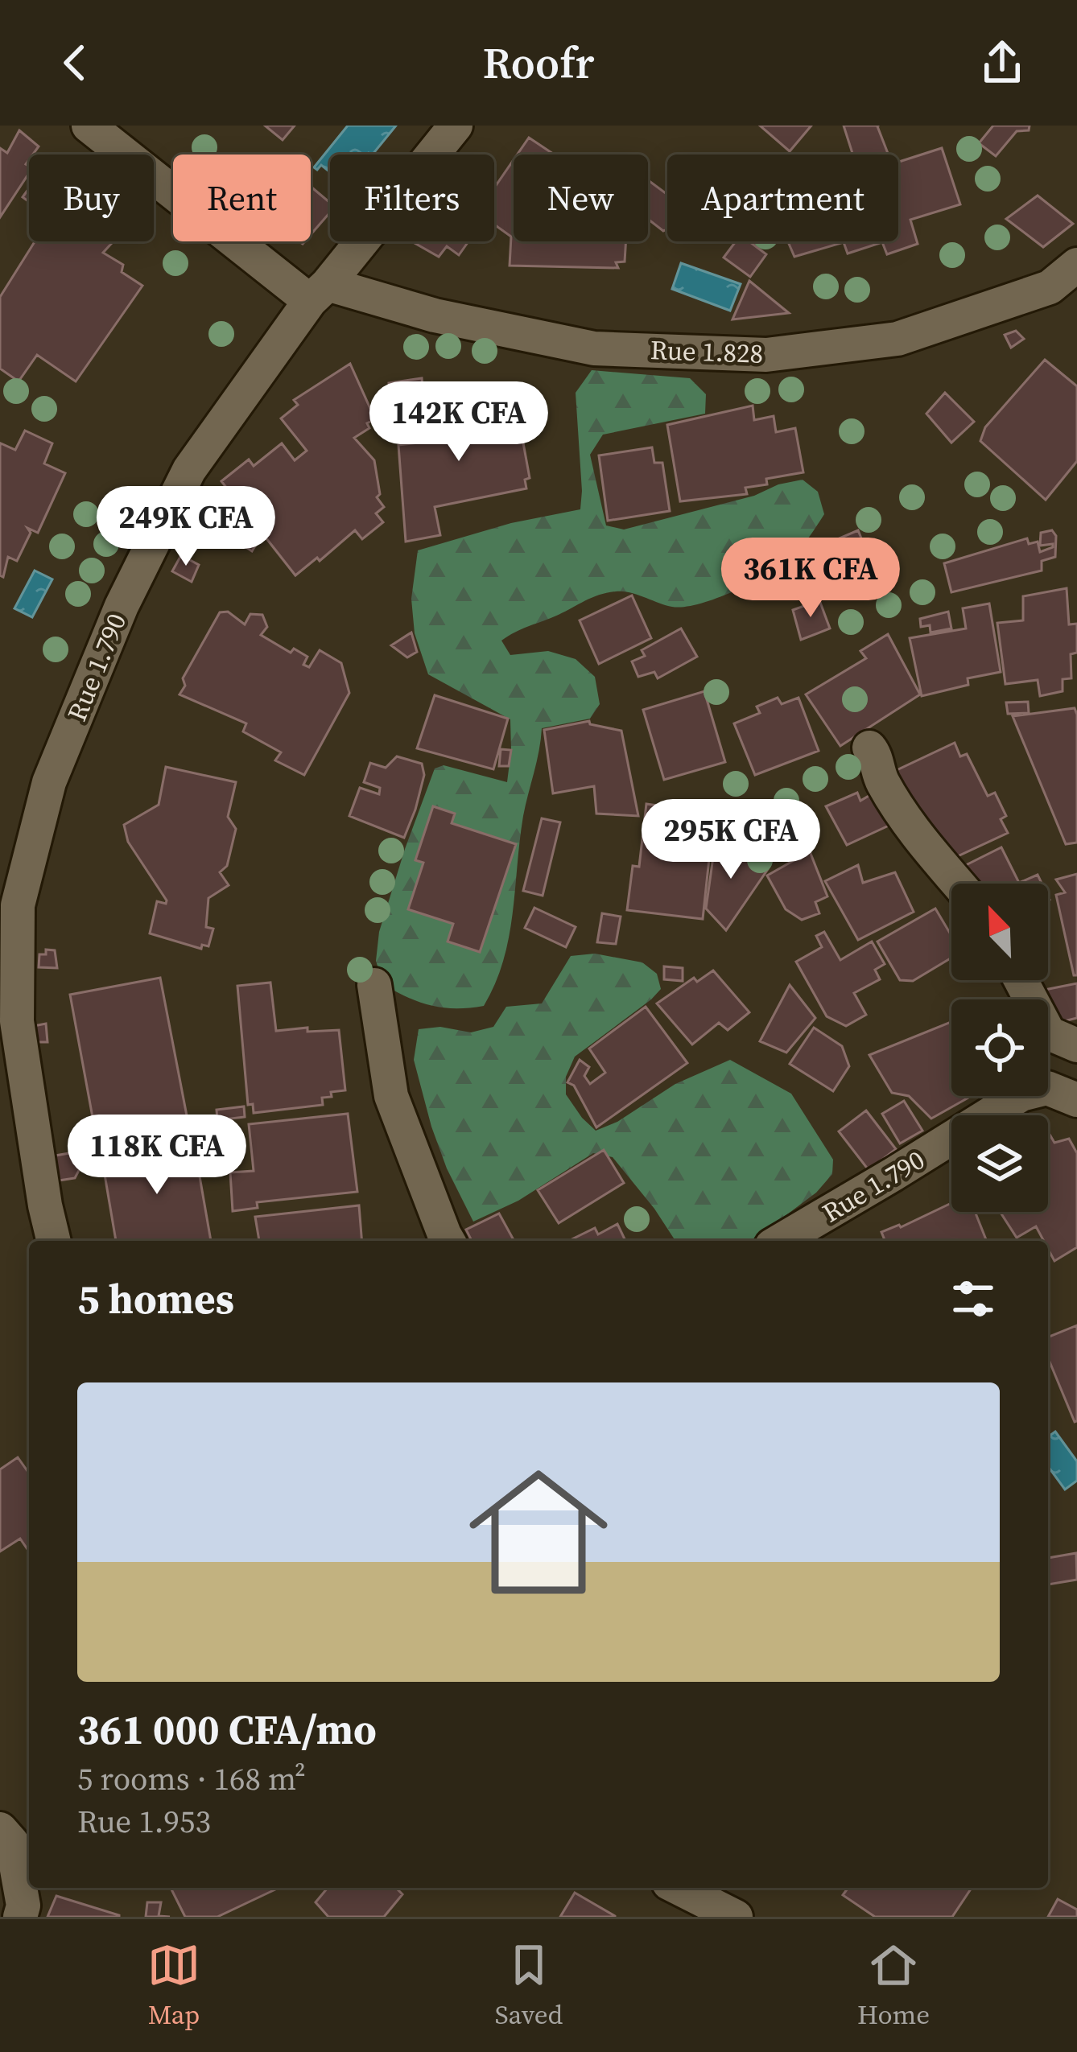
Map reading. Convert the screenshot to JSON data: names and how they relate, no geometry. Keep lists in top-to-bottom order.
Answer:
{
  "streets": {
    "street": ["Rue 1.828", "Rue 1.790"]
  },
  "crossings": [
    ["Rue 1.828", "Rue 1.790"]
  ],
  "north": "top left",
  "page": {
    "header": "Roofr",
    "chip": [
      "Buy",
      "Rent",
      "Filters",
      "New",
      "Apartment"
    ],
    "price": [
      "142K CFA",
      "249K CFA",
      "361K CFA",
      "295K CFA",
      "118K CFA"
    ],
    "heading": "5 homes",
    "list": [
      {
        "name": "361 000 CFA/mo",
        "note": "5 rooms · 168 m² · Rue 1.953"
      }
    ],
    "tabs": ["Map", "Saved", "Home"]
  }
}
